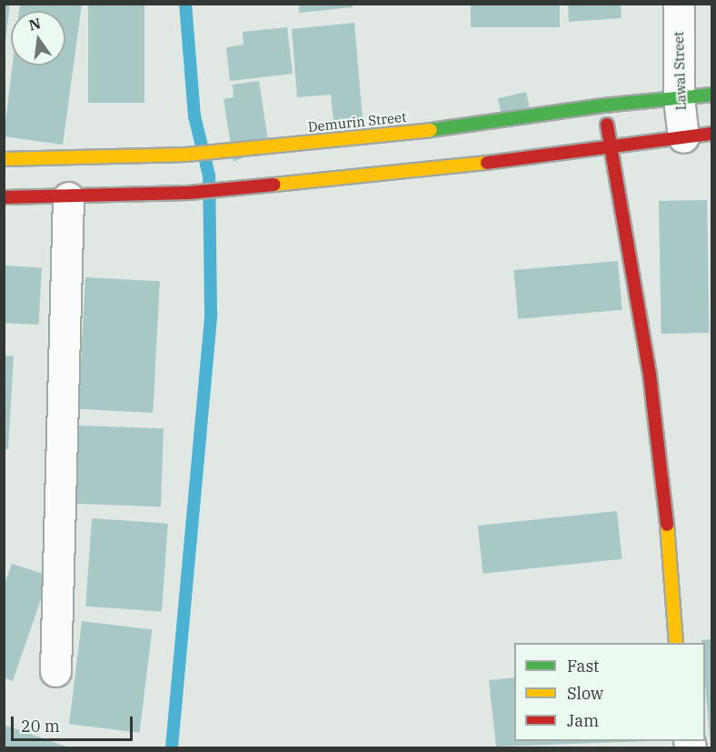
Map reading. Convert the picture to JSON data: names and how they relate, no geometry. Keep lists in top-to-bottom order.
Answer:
{
  "streets": {
    "street": ["Lawal Street", "Demurin Street"]
  },
  "crossings": [
    ["Lawal Street", "Demurin Street"]
  ],
  "legend": ["Fast", "Slow", "Jam"],
  "scale_bar": "20 m",
  "north": "top"
}
